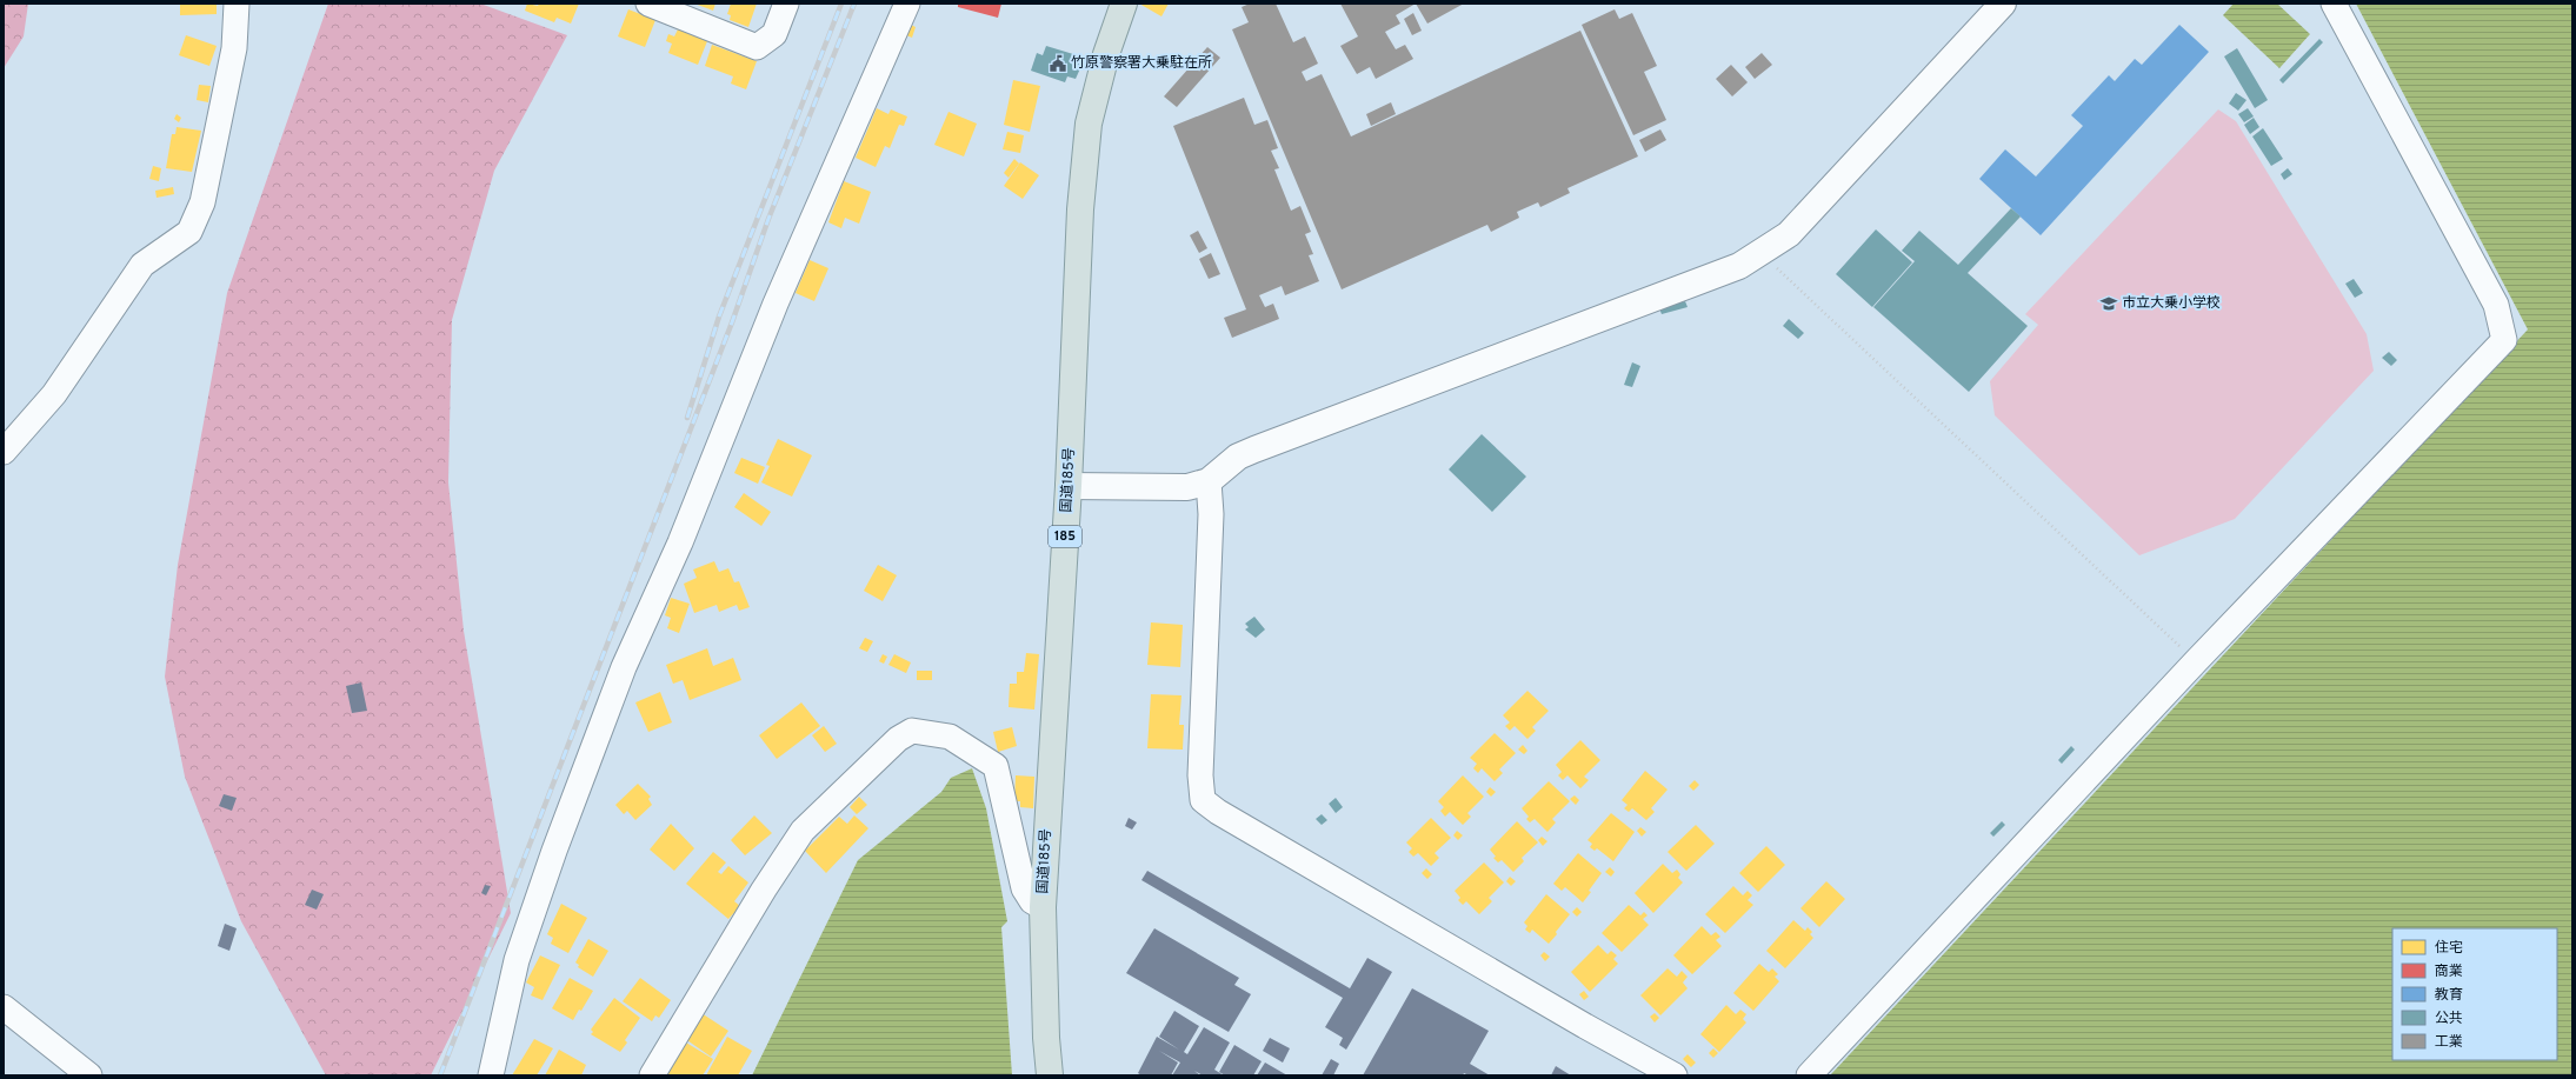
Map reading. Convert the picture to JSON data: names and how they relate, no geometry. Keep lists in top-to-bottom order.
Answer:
{
  "streets": {
    "highway": ["国道185号", "185"]
  },
  "places": {
    "public building": ["竹原警察署大乗駐在所"],
    "school or university": ["市立大乗小学校"]
  },
  "legend": [
    "住宅",
    "商業",
    "教育",
    "公共",
    "工業"
  ]
}
